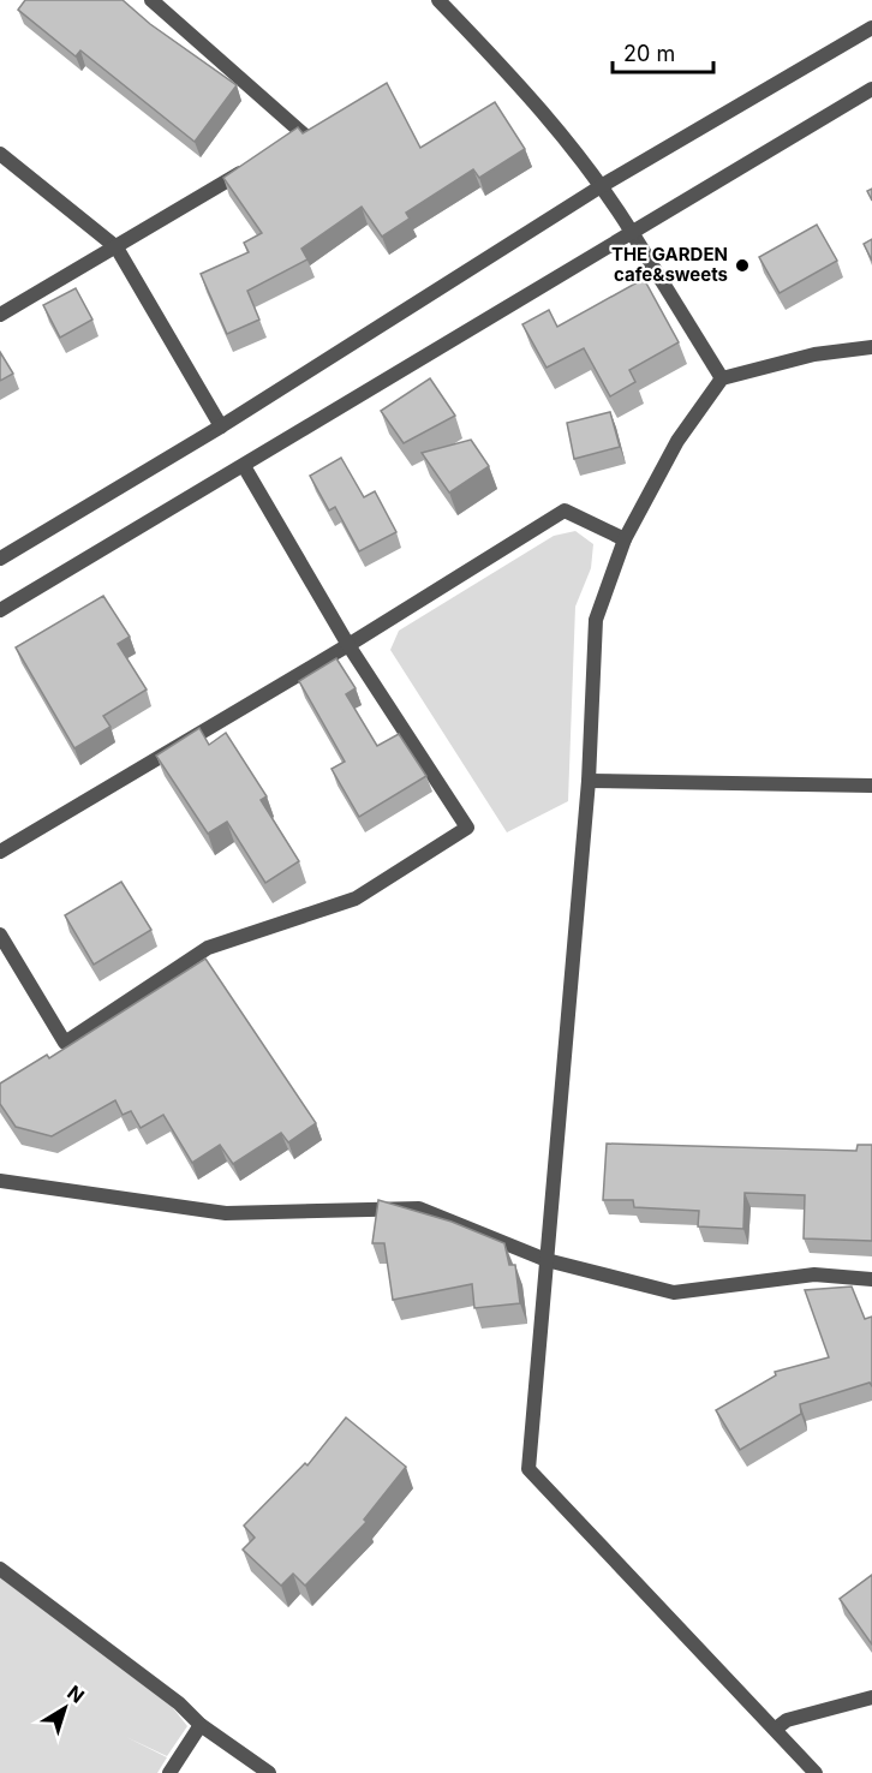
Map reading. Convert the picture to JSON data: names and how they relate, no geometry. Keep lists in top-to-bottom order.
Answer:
{
  "places": ["THE GARDEN cafe&sweets"],
  "scale_bar": "20 m",
  "north": "top right"
}
